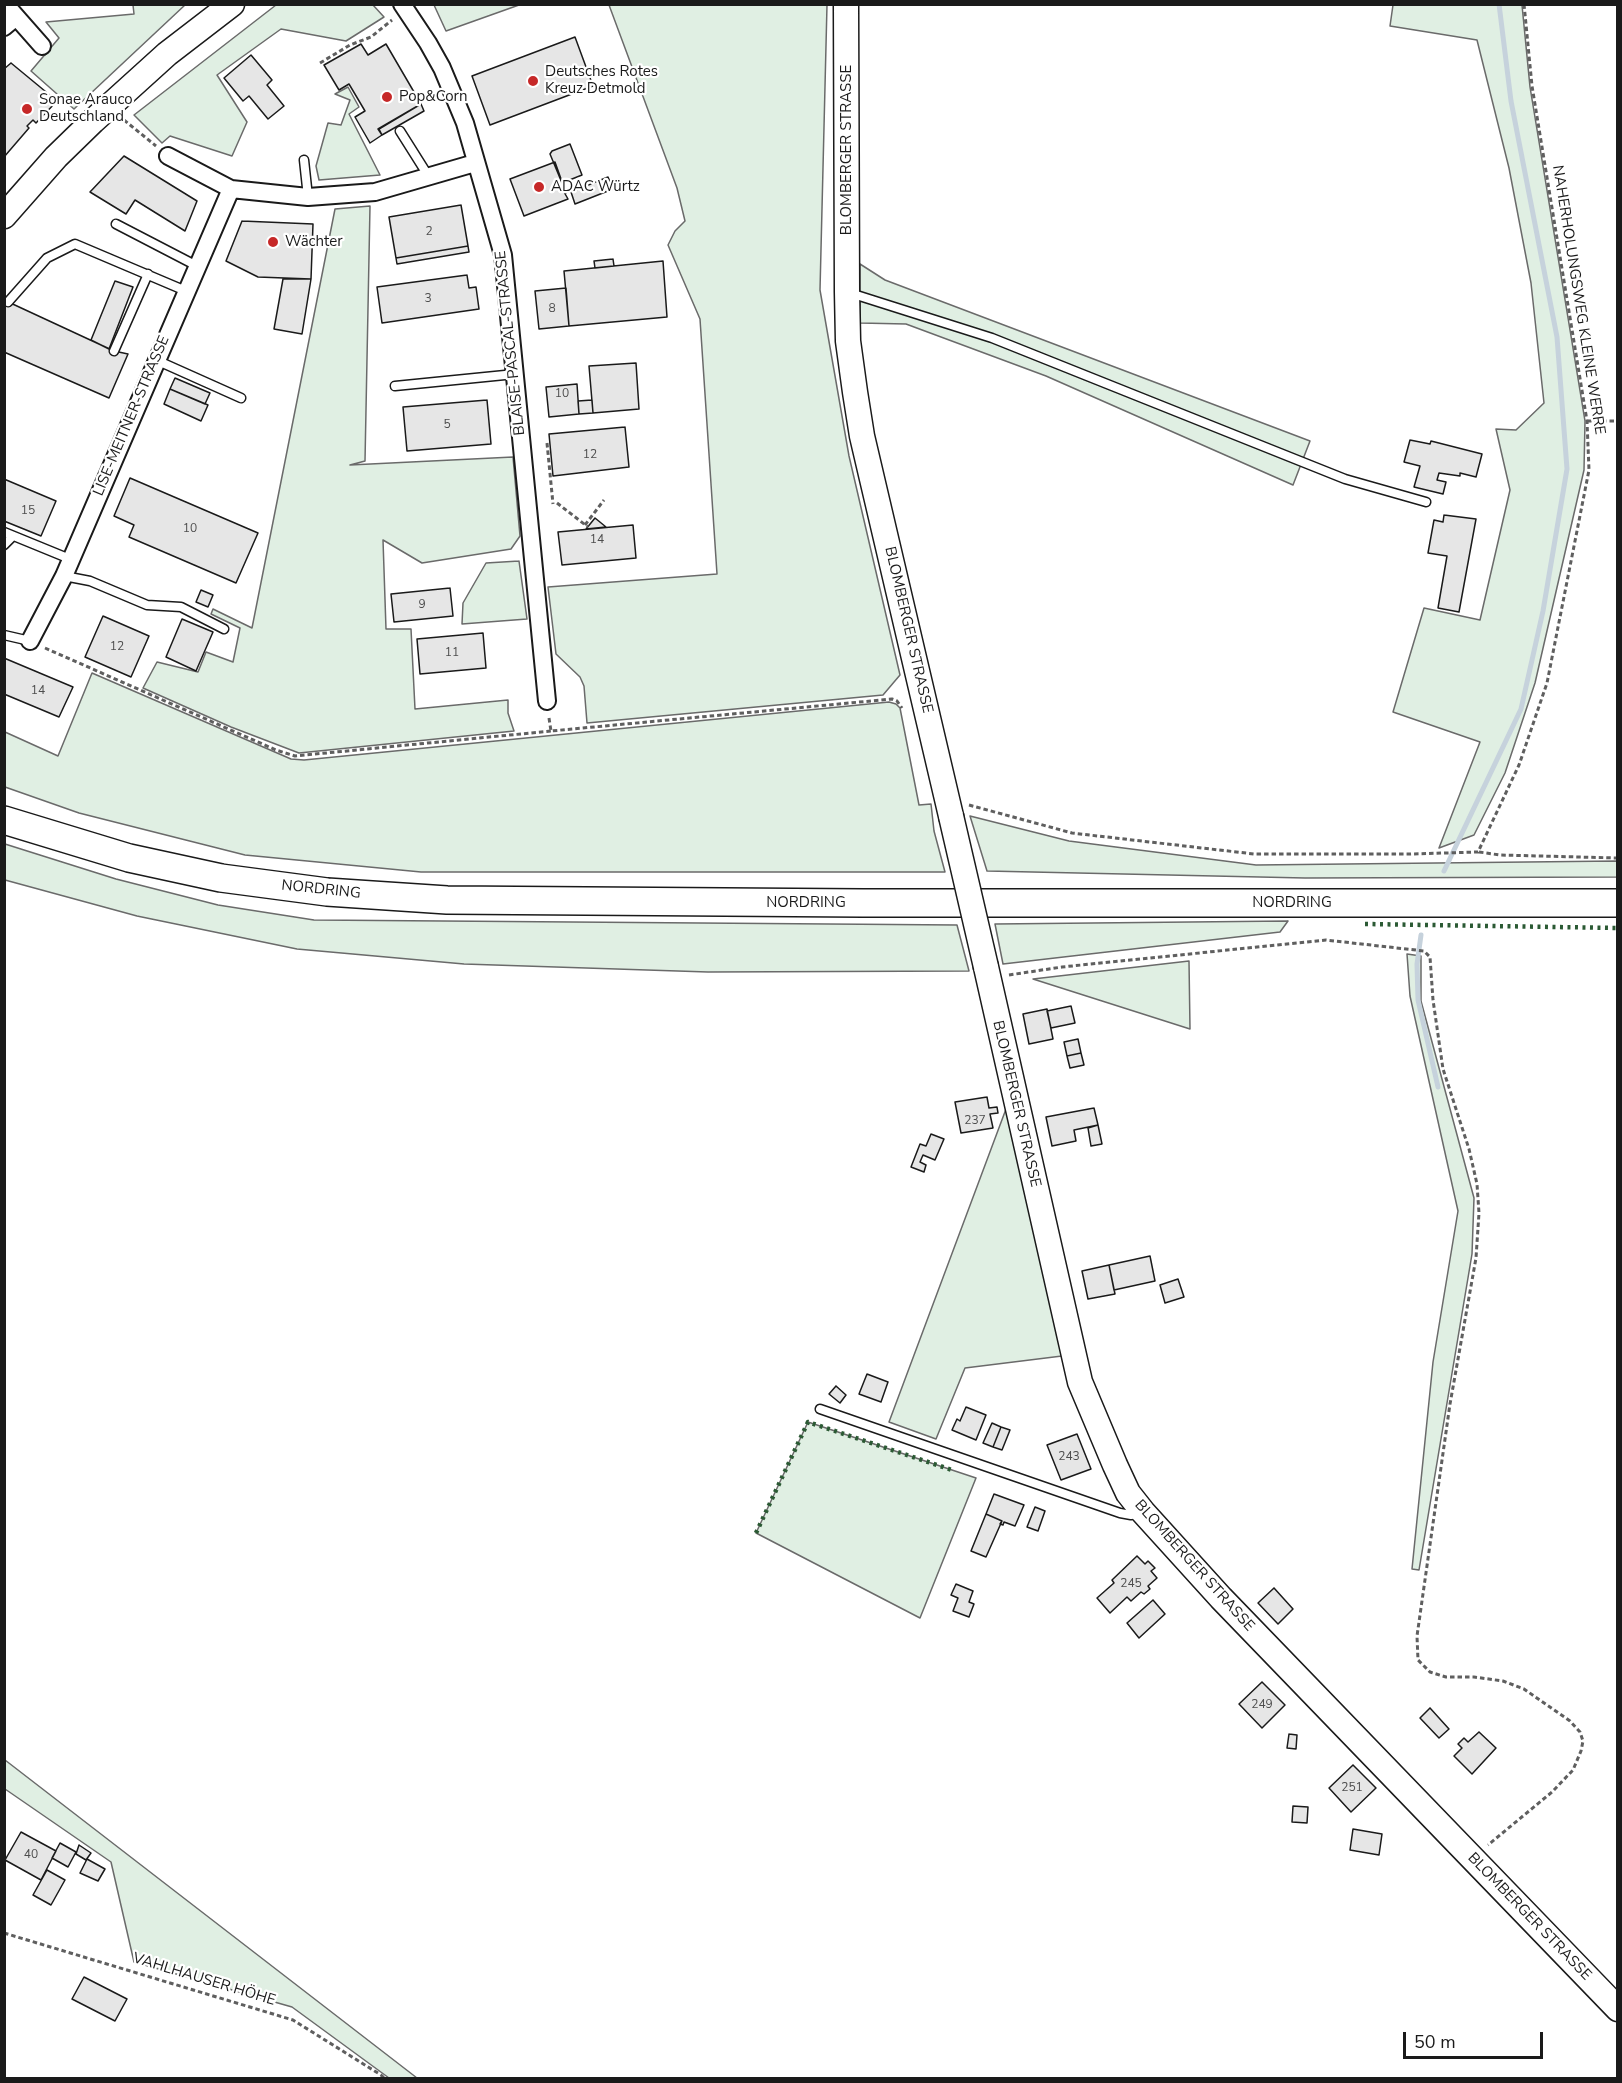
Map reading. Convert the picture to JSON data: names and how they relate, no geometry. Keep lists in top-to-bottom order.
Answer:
{
  "streets": {
    "main road": ["BLOMBERGER STRASSE", "NORDRING"],
    "street": ["BLAISE-PASCAL-STRASSE", "LISE-MEITNER-STRASSE"],
    "path": ["NAHERHOLUNGSWEG KLEINE WERRE", "VAHLHAUSER HÖHE"]
  },
  "places": [
    "Deutsches Rotes Kreuz Detmold",
    "Pop&Corn",
    "Sonae Arauco Deutschland",
    "ADAC Würtz",
    "Wächter"
  ],
  "house_numbers": [
    "2",
    "3",
    "8",
    "10",
    "5",
    "12",
    "15",
    "10",
    "14",
    "9",
    "12",
    "11",
    "14",
    "237",
    "243",
    "245",
    "249",
    "251",
    "40"
  ],
  "scale_bar": "50 m"
}
